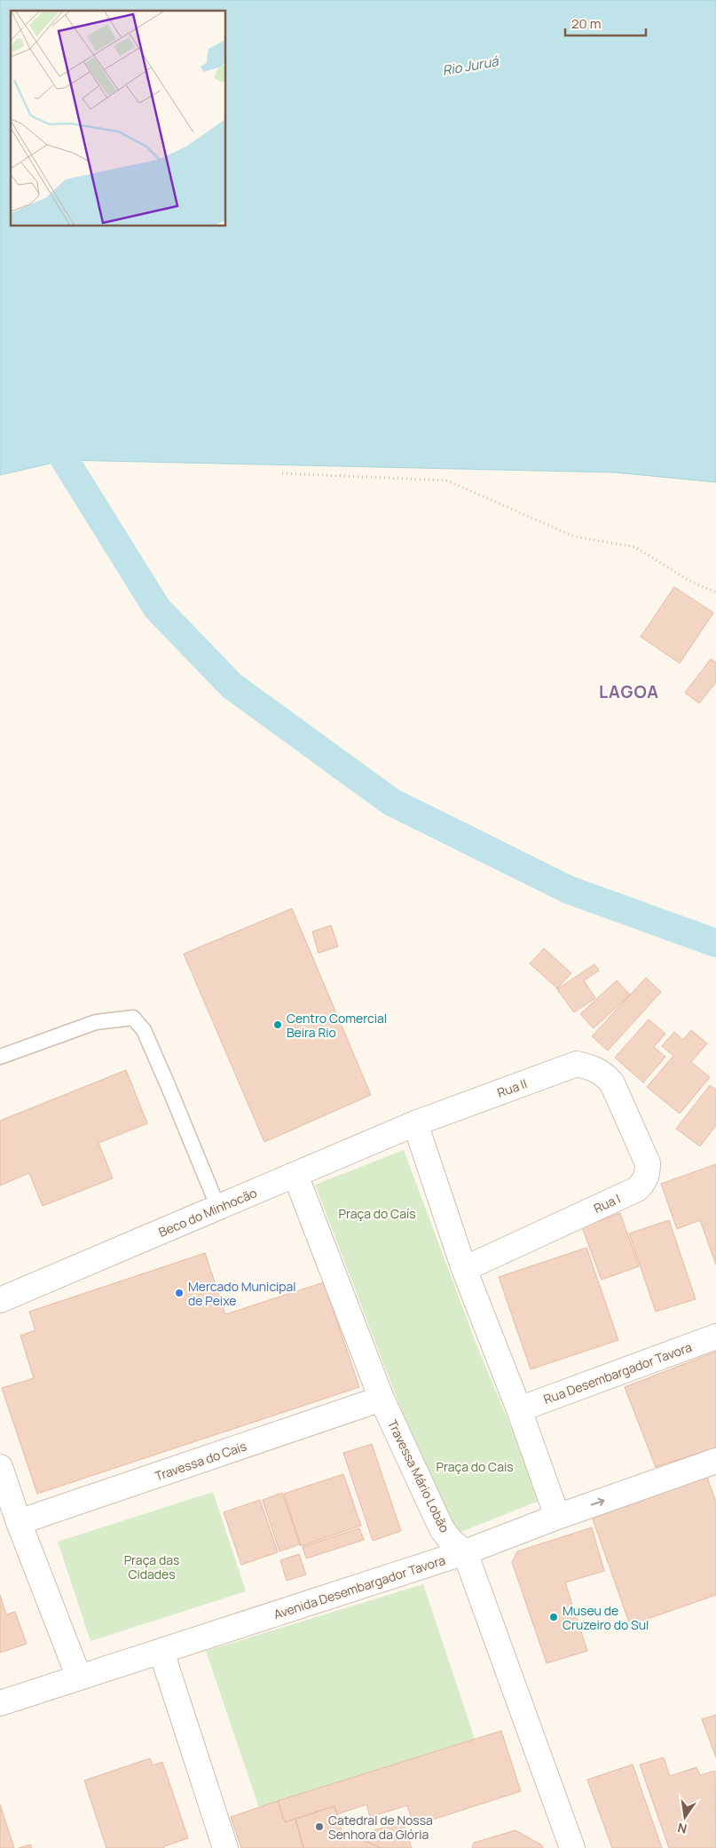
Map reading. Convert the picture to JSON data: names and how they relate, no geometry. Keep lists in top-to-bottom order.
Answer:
{
  "streets": {
    "street": [
      "Rua II",
      "Rua I",
      "Beco do Minhocão",
      "Rua Desembargador Tavora",
      "Travessa do Cais",
      "Travessa Mário Lobão",
      "Avenida Desembargador Tavora"
    ]
  },
  "crossings": [
    ["Rua II", "Rua I"],
    ["Rua II", "Beco do Minhocão"],
    ["Beco do Minhocão", "Travessa Mário Lobão"],
    ["Travessa do Cais", "Travessa Mário Lobão"],
    ["Travessa Mário Lobão", "Avenida Desembargador Tavora"]
  ],
  "districts": ["LAGOA"],
  "water": ["Rio Juruá"],
  "parks": ["Praça do Caís", "Praça do Cais", "Praça das Cidades"],
  "places": [
    "Centro Comercial Beira Rio",
    "Mercado Municipal de Peixe",
    "Museu de Cruzeiro do Sul",
    "Catedral de Nossa Senhora da Glória"
  ],
  "scale_bar": "20 m",
  "north": "bottom"
}
